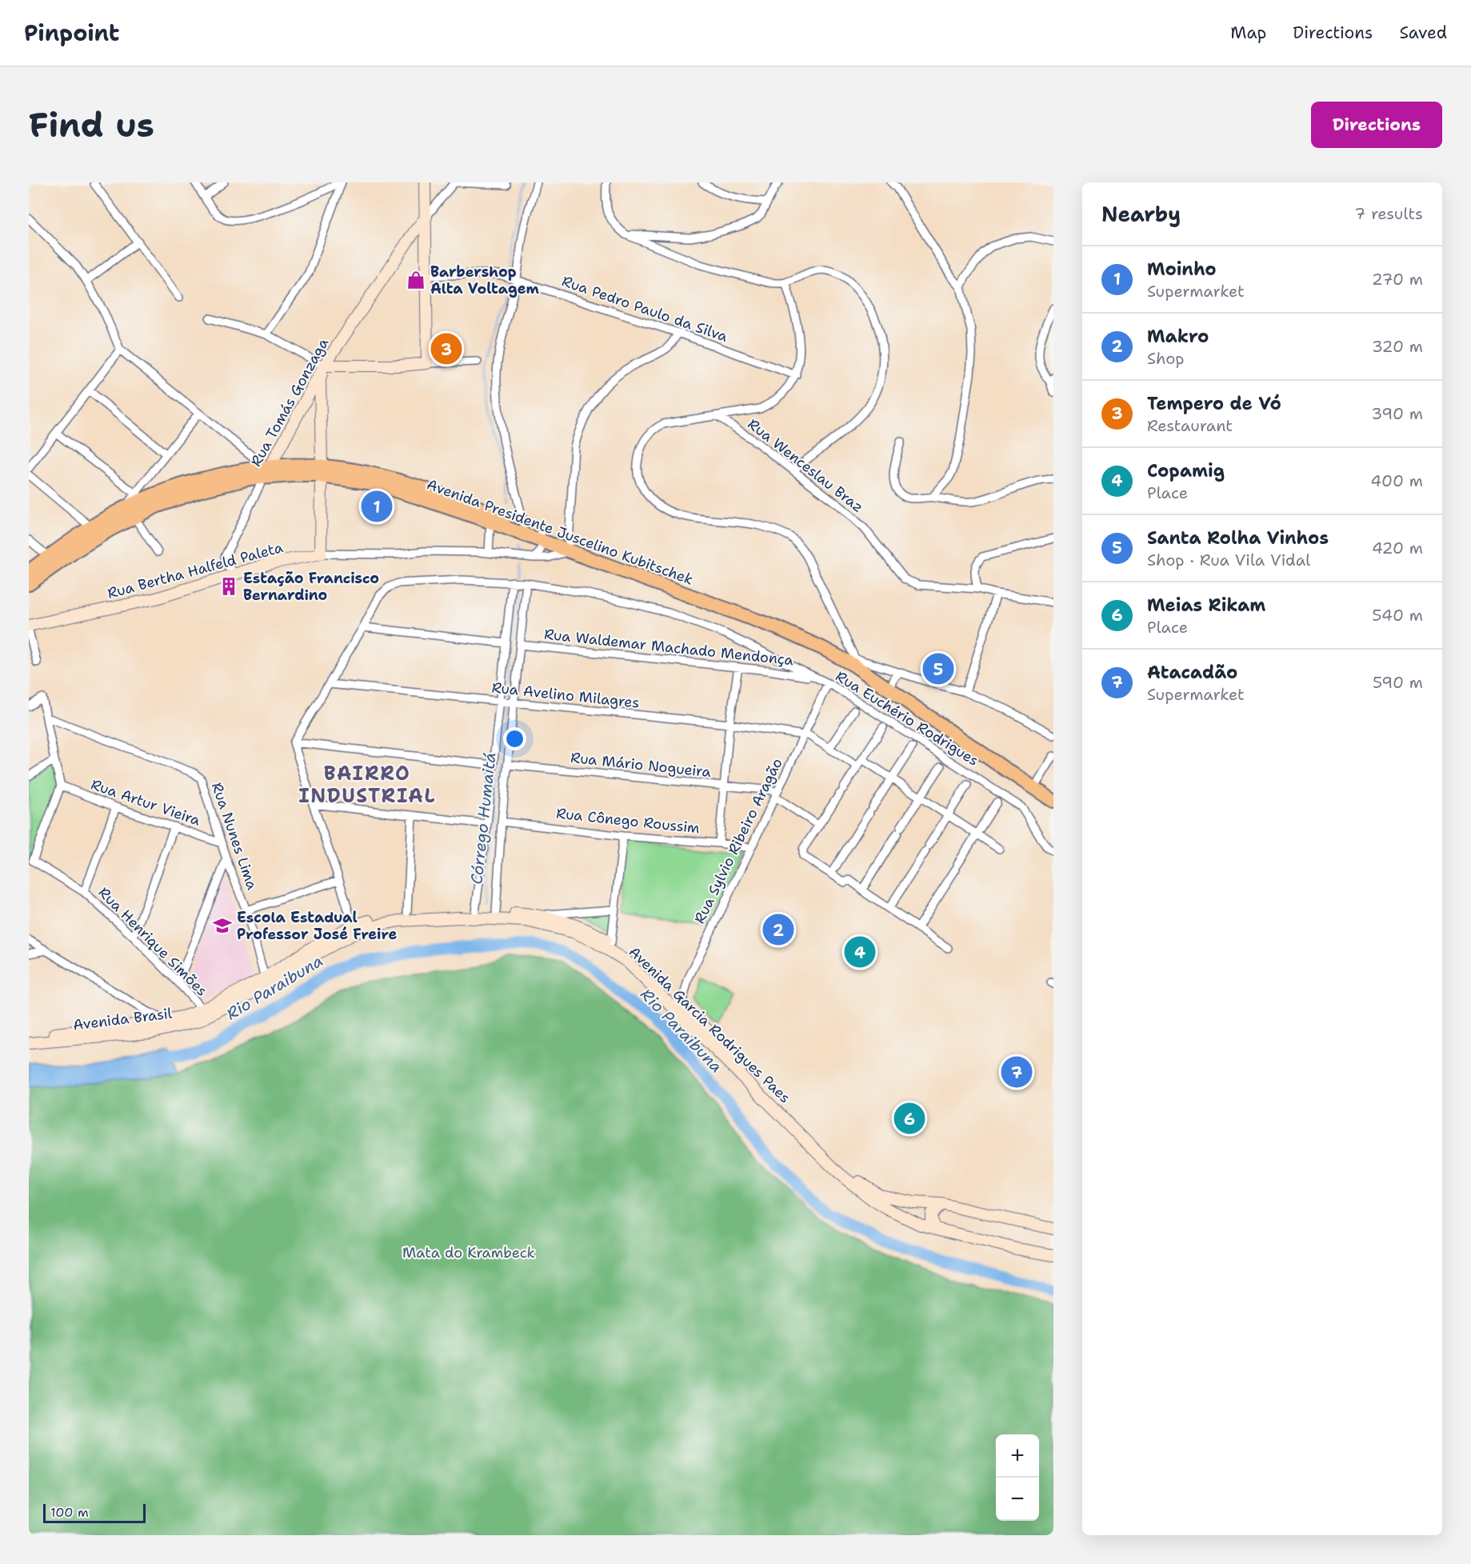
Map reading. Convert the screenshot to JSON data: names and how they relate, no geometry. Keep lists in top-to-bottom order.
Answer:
{
  "streets": {
    "highway": ["Avenida Presidente Juscelino Kubitschek"],
    "main road": [
      "Rua Tomás Gonzaga",
      "Rua Bertha Halfeld Paleta",
      "Avenida Brasil",
      "Avenida Garcia Rodrigues Paes"
    ],
    "street": [
      "Rua Pedro Paulo da Silva",
      "Rua Wenceslau Braz",
      "Rua Waldemar Machado Mendonça",
      "Rua Avelino Milagres",
      "Rua Euchério Rodrigues",
      "Rua Mário Nogueira",
      "Rua Artur Vieira",
      "Rua Cônego Roussim",
      "Rua Nunes Lima",
      "Rua Sylvio Ribeiro Aragão",
      "Rua Henrique Simões"
    ]
  },
  "crossings": [
    ["Rua Tomás Gonzaga", "Avenida Presidente Juscelino Kubitschek"],
    ["Rua Tomás Gonzaga", "Rua Bertha Halfeld Paleta"],
    ["Avenida Presidente Juscelino Kubitschek", "Rua Bertha Halfeld Paleta"],
    ["Rua Waldemar Machado Mendonça", "Rua Euchério Rodrigues"],
    ["Rua Avelino Milagres", "Rua Sylvio Ribeiro Aragão"],
    ["Rua Euchério Rodrigues", "Rua Sylvio Ribeiro Aragão"],
    ["Rua Mário Nogueira", "Rua Sylvio Ribeiro Aragão"],
    ["Rua Artur Vieira", "Rua Nunes Lima"],
    ["Rua Artur Vieira", "Rua Henrique Simões"],
    ["Rua Cônego Roussim", "Rua Sylvio Ribeiro Aragão"],
    ["Rua Nunes Lima", "Avenida Brasil"],
    ["Rua Nunes Lima", "Avenida Garcia Rodrigues Paes"],
    ["Rua Sylvio Ribeiro Aragão", "Avenida Garcia Rodrigues Paes"],
    ["Rua Henrique Simões", "Avenida Brasil"],
    ["Avenida Brasil", "Avenida Garcia Rodrigues Paes"]
  ],
  "districts": ["BAIRRO INDUSTRIAL"],
  "water": ["Córrego Humaitá", "Rio Paraibuna"],
  "parks": ["Mata do Krambeck"],
  "places": {
    "shop": ["Barbershop Alta Voltagem"],
    "building": ["Estação Francisco Bernardino"],
    "school or university": ["Escola Estadual Professor José Freire"]
  },
  "scale_bar": "100 m",
  "page": {
    "header": "Pinpoint",
    "nav": ["Map", "Directions", "Saved"],
    "buttons": "Directions",
    "title": "Find us",
    "heading": ["Nearby", "7 results"],
    "list": [
      {
        "mark": "1",
        "name": "Moinho",
        "note": "Supermarket",
        "value": "270 m"
      },
      {
        "mark": "2",
        "name": "Makro",
        "note": "Shop",
        "value": "320 m"
      },
      {
        "mark": "3",
        "name": "Tempero de Vó",
        "note": "Restaurant",
        "value": "390 m"
      },
      {
        "mark": "4",
        "name": "Copamig",
        "note": "Place",
        "value": "400 m"
      },
      {
        "mark": "5",
        "name": "Santa Rolha Vinhos",
        "note": "Shop · Rua Vila Vidal",
        "value": "420 m"
      },
      {
        "mark": "6",
        "name": "Meias Rikam",
        "note": "Place",
        "value": "540 m"
      },
      {
        "mark": "7",
        "name": "Atacadão",
        "note": "Supermarket",
        "value": "590 m"
      }
    ],
    "pins": [
      "3",
      "1",
      "5",
      "2",
      "4",
      "7",
      "6"
    ],
    "map_buttons": ["+", "−"],
    "scale": "100 m"
  }
}
